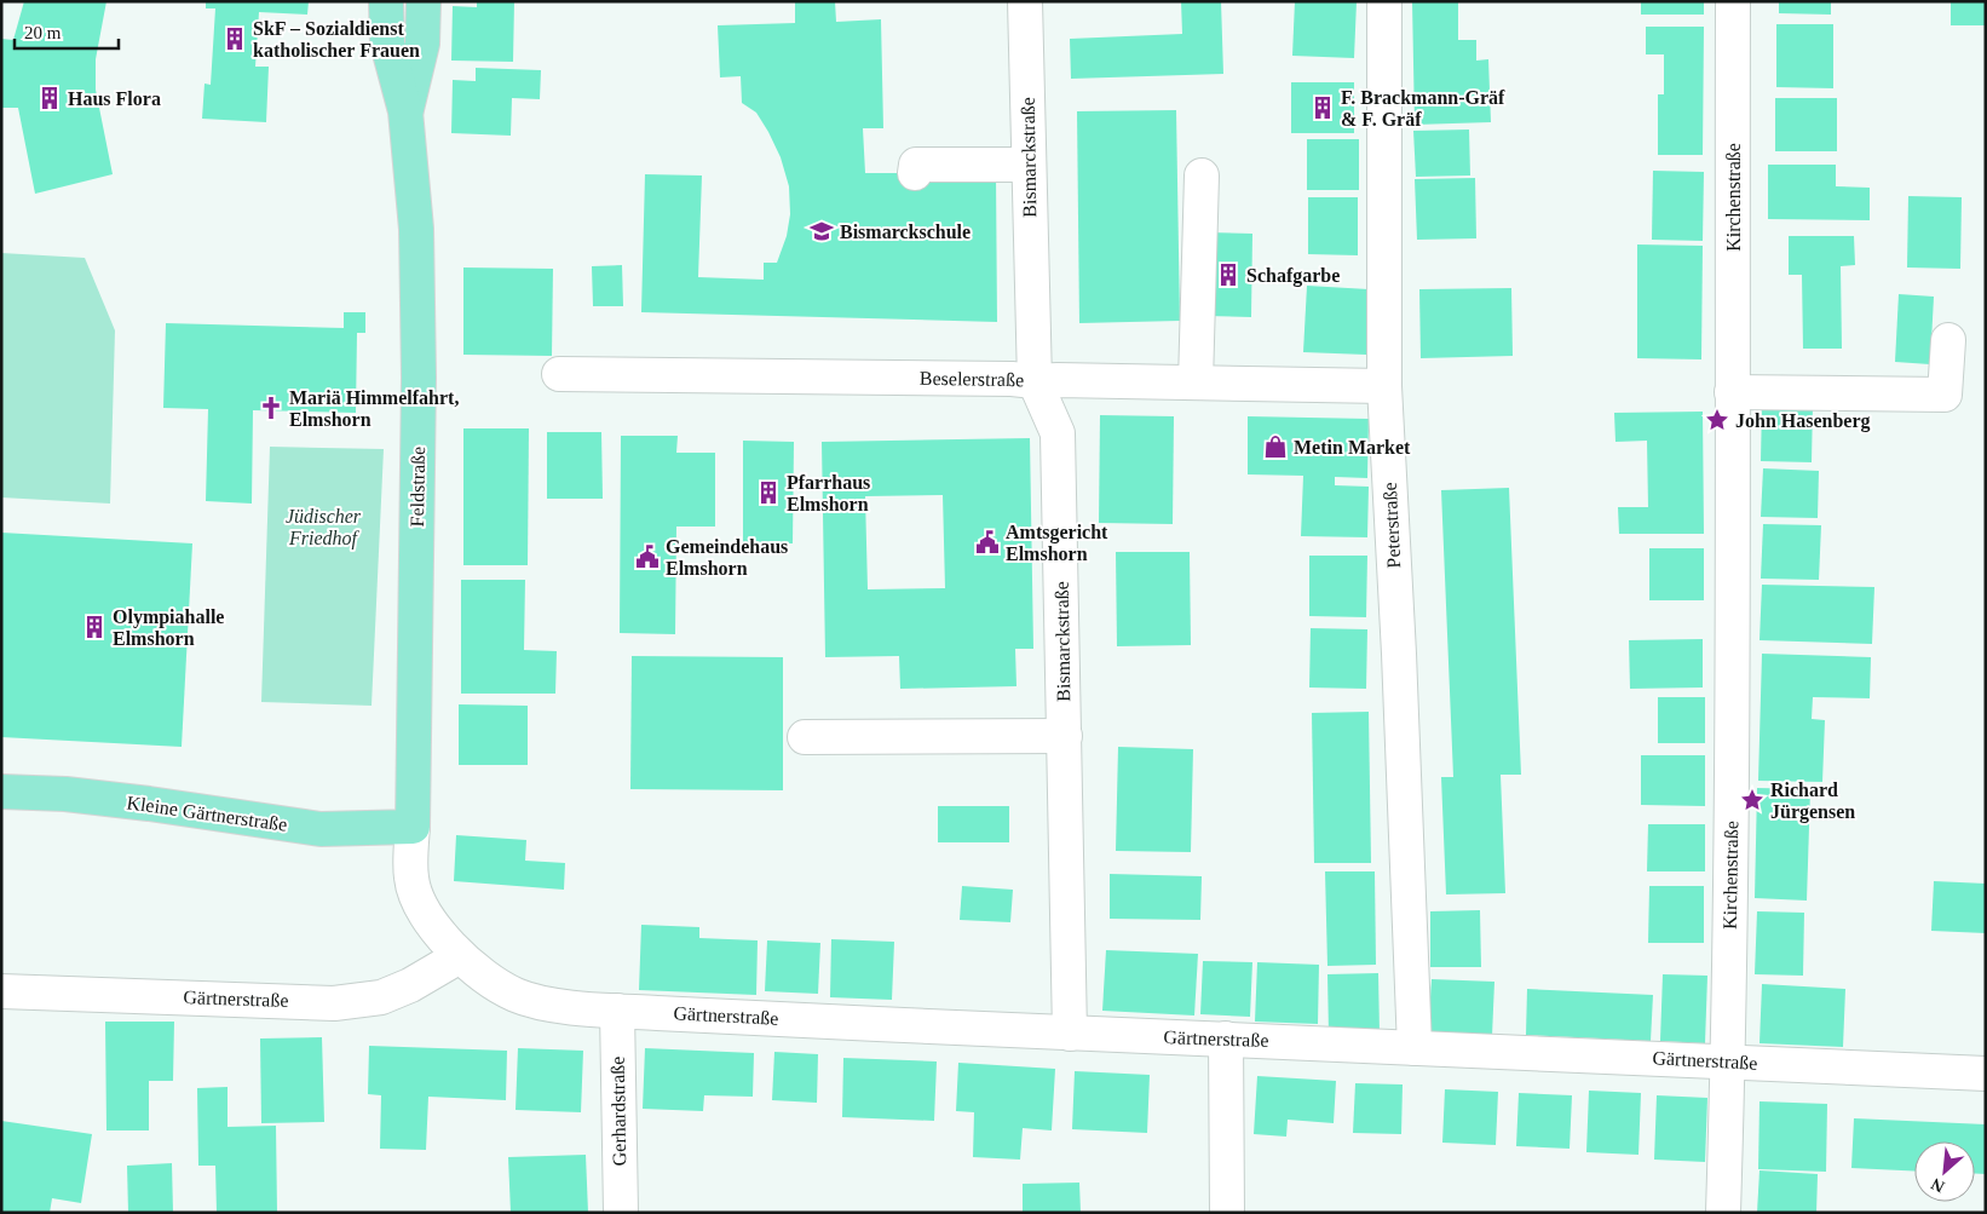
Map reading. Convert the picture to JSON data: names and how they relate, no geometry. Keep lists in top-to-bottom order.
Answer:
{
  "streets": {
    "main road": ["Feldstraße", "Kleine Gärtnerstraße"],
    "street": [
      "Bismarckstraße",
      "Kirchenstraße",
      "Beselerstraße",
      "Peterstraße",
      "Gärtnerstraße",
      "Gerhardstraße"
    ]
  },
  "crossings": [
    ["Bismarckstraße", "Beselerstraße"],
    ["Bismarckstraße", "Gärtnerstraße"],
    ["Kirchenstraße", "Gärtnerstraße"],
    ["Beselerstraße", "Peterstraße"],
    ["Feldstraße", "Kleine Gärtnerstraße"],
    ["Feldstraße", "Gärtnerstraße"],
    ["Peterstraße", "Gärtnerstraße"],
    ["Kleine Gärtnerstraße", "Gärtnerstraße"],
    ["Gärtnerstraße", "Gerhardstraße"]
  ],
  "parks": ["Jüdischer Friedhof"],
  "places": {
    "building": [
      "SkF – Sozialdienst katholischer Frauen",
      "Haus Flora",
      "F. Brackmann-Gräf & F. Gräf",
      "Schafgarbe",
      "Pfarrhaus Elmshorn",
      "Olympiahalle Elmshorn"
    ],
    "school or university": ["Bismarckschule"],
    "church": ["Mariä Himmelfahrt, Elmshorn"],
    "place": ["John Hasenberg", "Richard Jürgensen"],
    "shop": ["Metin Market"],
    "public building": ["Amtsgericht Elmshorn", "Gemeindehaus Elmshorn"]
  },
  "scale_bar": "20 m",
  "north": "bottom left"
}
